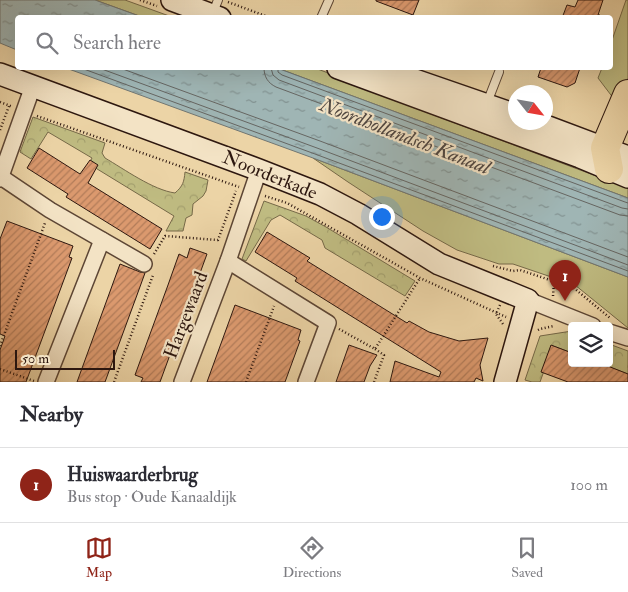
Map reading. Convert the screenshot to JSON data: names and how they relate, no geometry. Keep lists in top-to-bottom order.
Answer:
{
  "streets": {
    "main road": ["Noorderkade"],
    "street": ["Hargewaard"]
  },
  "crossings": [
    ["Noorderkade", "Hargewaard"]
  ],
  "water": ["Noordhollandsch Kanaal"],
  "scale_bar": "50 m",
  "north": "bottom right",
  "page": {
    "search": "Search here",
    "pins": "1",
    "scale": "50 m",
    "heading": "Nearby",
    "list": [
      {
        "mark": "1",
        "name": "Huiswaarderbrug",
        "note": "Bus stop · Oude Kanaaldijk",
        "value": "100 m"
      }
    ],
    "nav": ["Map", "Directions", "Saved"]
  }
}
